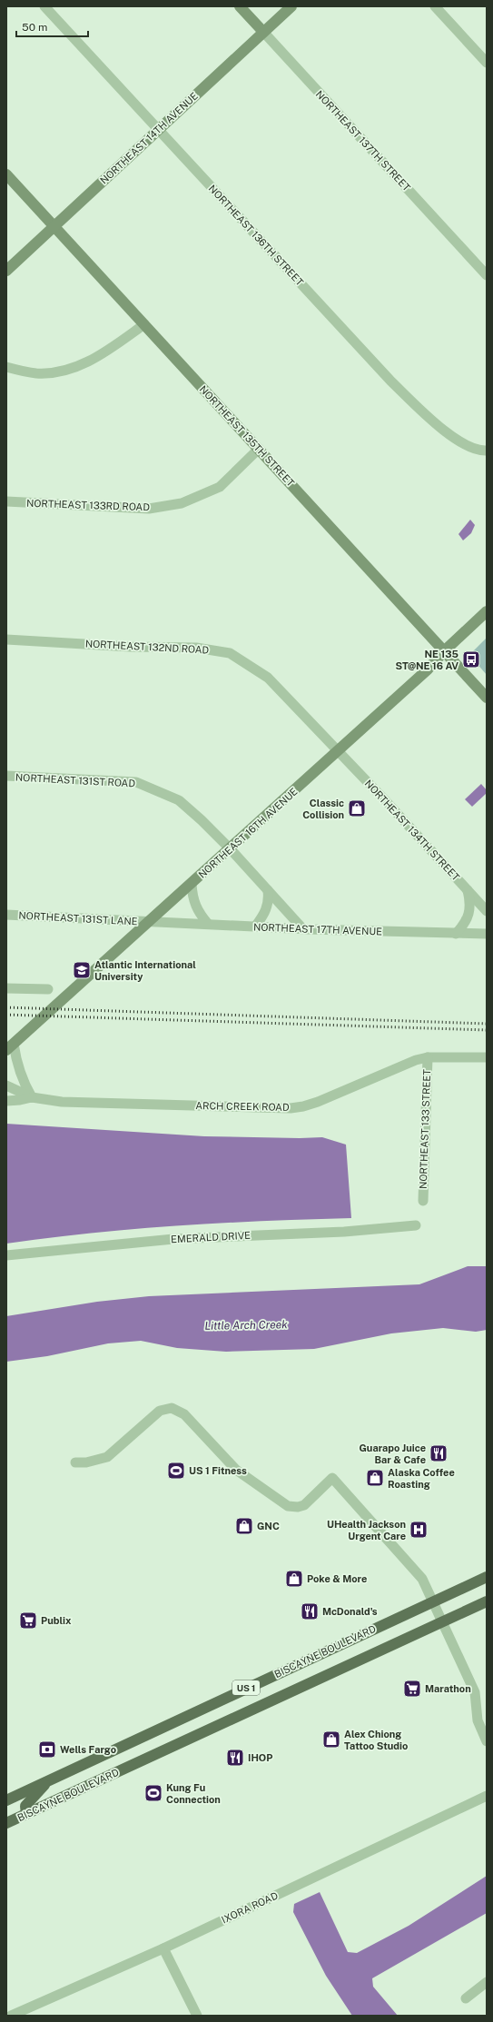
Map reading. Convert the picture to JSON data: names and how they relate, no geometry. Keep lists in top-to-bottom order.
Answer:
{
  "streets": {
    "main road": ["BISCAYNE BOULEVARD", "US 1"],
    "street": [
      "NORTHEAST 14TH AVENUE",
      "NORTHEAST 137TH STREET",
      "NORTHEAST 136TH STREET",
      "NORTHEAST 135TH STREET",
      "NORTHEAST 133RD ROAD",
      "NORTHEAST 132ND ROAD",
      "NORTHEAST 131ST ROAD",
      "NORTHEAST 134TH STREET",
      "NORTHEAST 16TH AVENUE",
      "NORTHEAST 131ST LANE",
      "NORTHEAST 17TH AVENUE",
      "ARCH CREEK ROAD",
      "NORTHEAST 133 STREET",
      "EMERALD DRIVE",
      "IXORA ROAD"
    ]
  },
  "crossings": [
    ["NORTHEAST 14TH AVENUE", "NORTHEAST 137TH STREET"],
    ["NORTHEAST 14TH AVENUE", "NORTHEAST 136TH STREET"],
    ["NORTHEAST 14TH AVENUE", "NORTHEAST 135TH STREET"],
    ["NORTHEAST 135TH STREET", "NORTHEAST 133RD ROAD"],
    ["NORTHEAST 135TH STREET", "NORTHEAST 16TH AVENUE"],
    ["NORTHEAST 132ND ROAD", "NORTHEAST 134TH STREET"],
    ["NORTHEAST 132ND ROAD", "NORTHEAST 16TH AVENUE"],
    ["NORTHEAST 131ST ROAD", "NORTHEAST 16TH AVENUE"],
    ["NORTHEAST 131ST ROAD", "NORTHEAST 17TH AVENUE"],
    ["NORTHEAST 134TH STREET", "NORTHEAST 16TH AVENUE"],
    ["NORTHEAST 16TH AVENUE", "NORTHEAST 131ST LANE"],
    ["NORTHEAST 16TH AVENUE", "NORTHEAST 17TH AVENUE"],
    ["NORTHEAST 131ST LANE", "NORTHEAST 17TH AVENUE"],
    ["ARCH CREEK ROAD", "NORTHEAST 133 STREET"]
  ],
  "water": ["Little Arch Creek"],
  "places": {
    "bus stop": ["NE 135 ST@NE 16 AV"],
    "shop": [
      "Classic Collision",
      "Alaska Coffee Roasting",
      "GNC",
      "Poke & More",
      "Alex Chiong Tattoo Studio"
    ],
    "school or university": ["Atlantic International University"],
    "restaurant": ["Guarapo Juice Bar & Cafe", "McDonald's", "IHOP"],
    "sports": ["US 1 Fitness", "Kung Fu Connection"],
    "hospital": ["UHealth Jackson Urgent Care"],
    "supermarket": ["Publix", "Marathon"],
    "bank": ["Wells Fargo"]
  },
  "scale_bar": "50 m"
}
